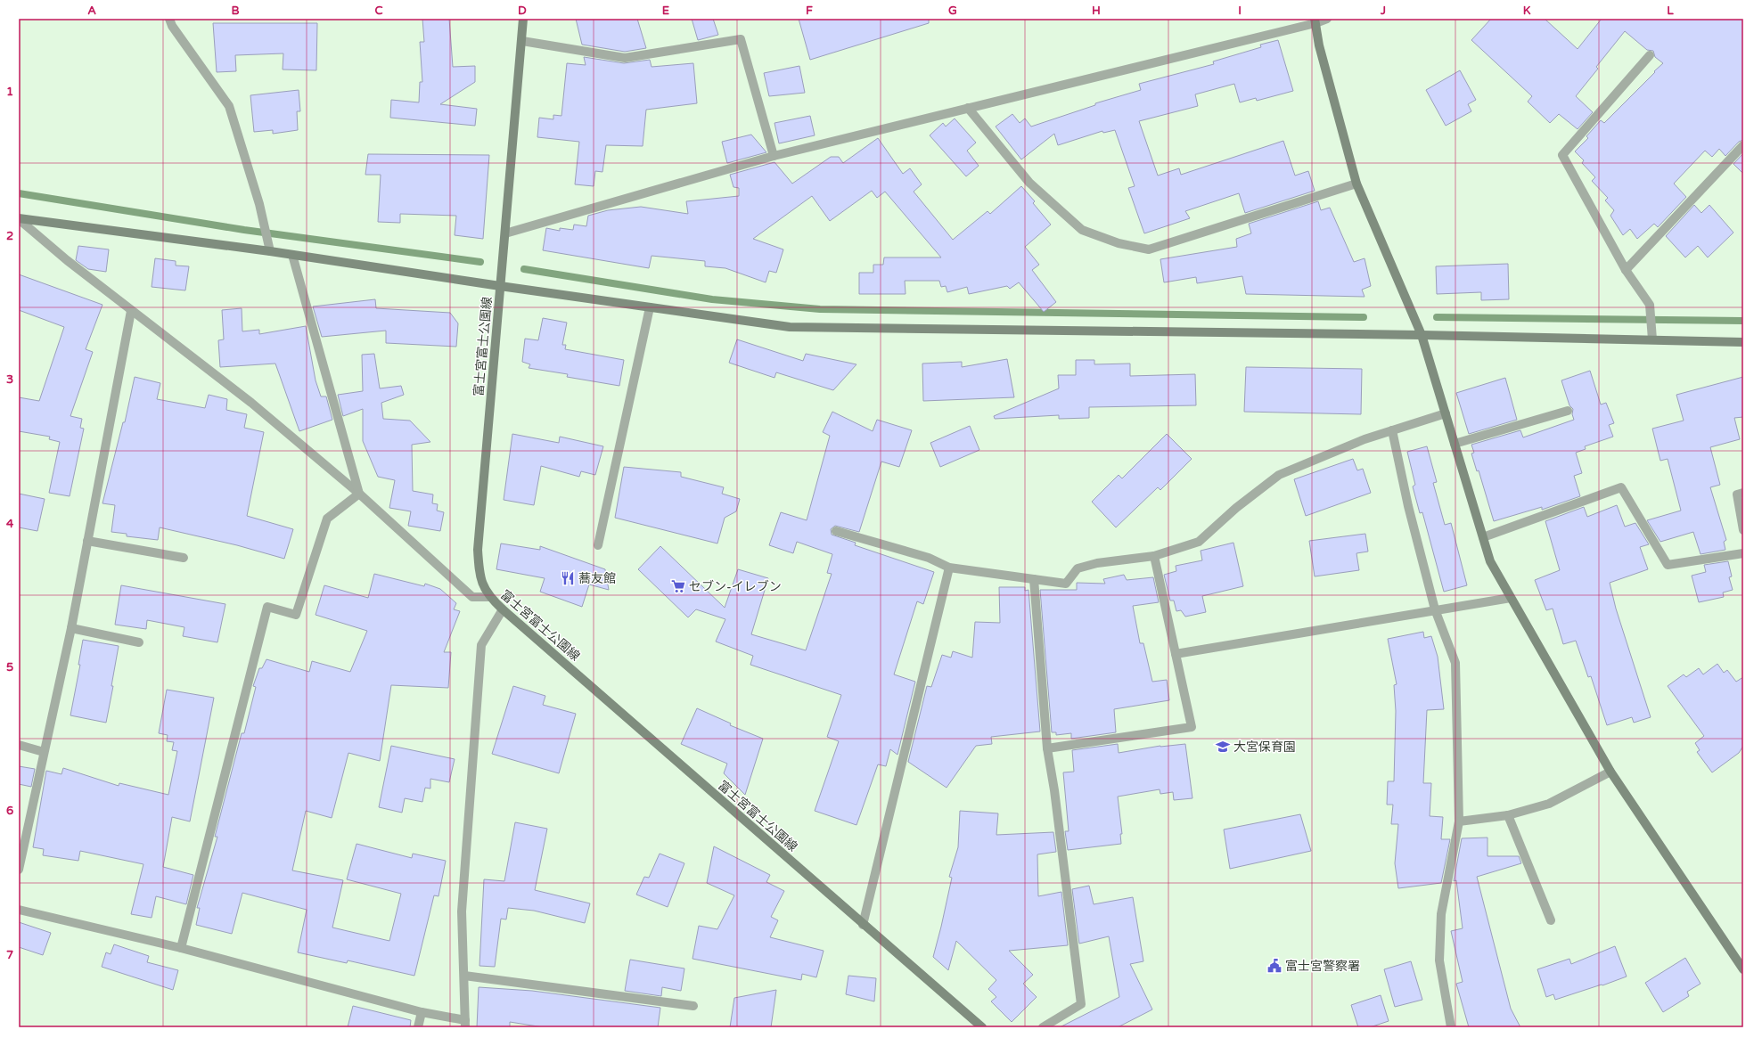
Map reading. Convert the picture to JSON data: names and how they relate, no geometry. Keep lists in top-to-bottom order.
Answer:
{
  "streets": {
    "street": ["富士宮富士公園線"]
  },
  "places": {
    "restaurant": ["蕎友館"],
    "supermarket": ["セブン-イレブン"],
    "school or university": ["大宮保育園"],
    "public building": ["富士宮警察署"]
  },
  "grid": {
    "columns": [
      "A",
      "B",
      "C",
      "D",
      "E",
      "F",
      "G",
      "H",
      "I",
      "J",
      "K",
      "L"
    ],
    "rows": [
      "1",
      "2",
      "3",
      "4",
      "5",
      "6",
      "7"
    ]
  }
}
